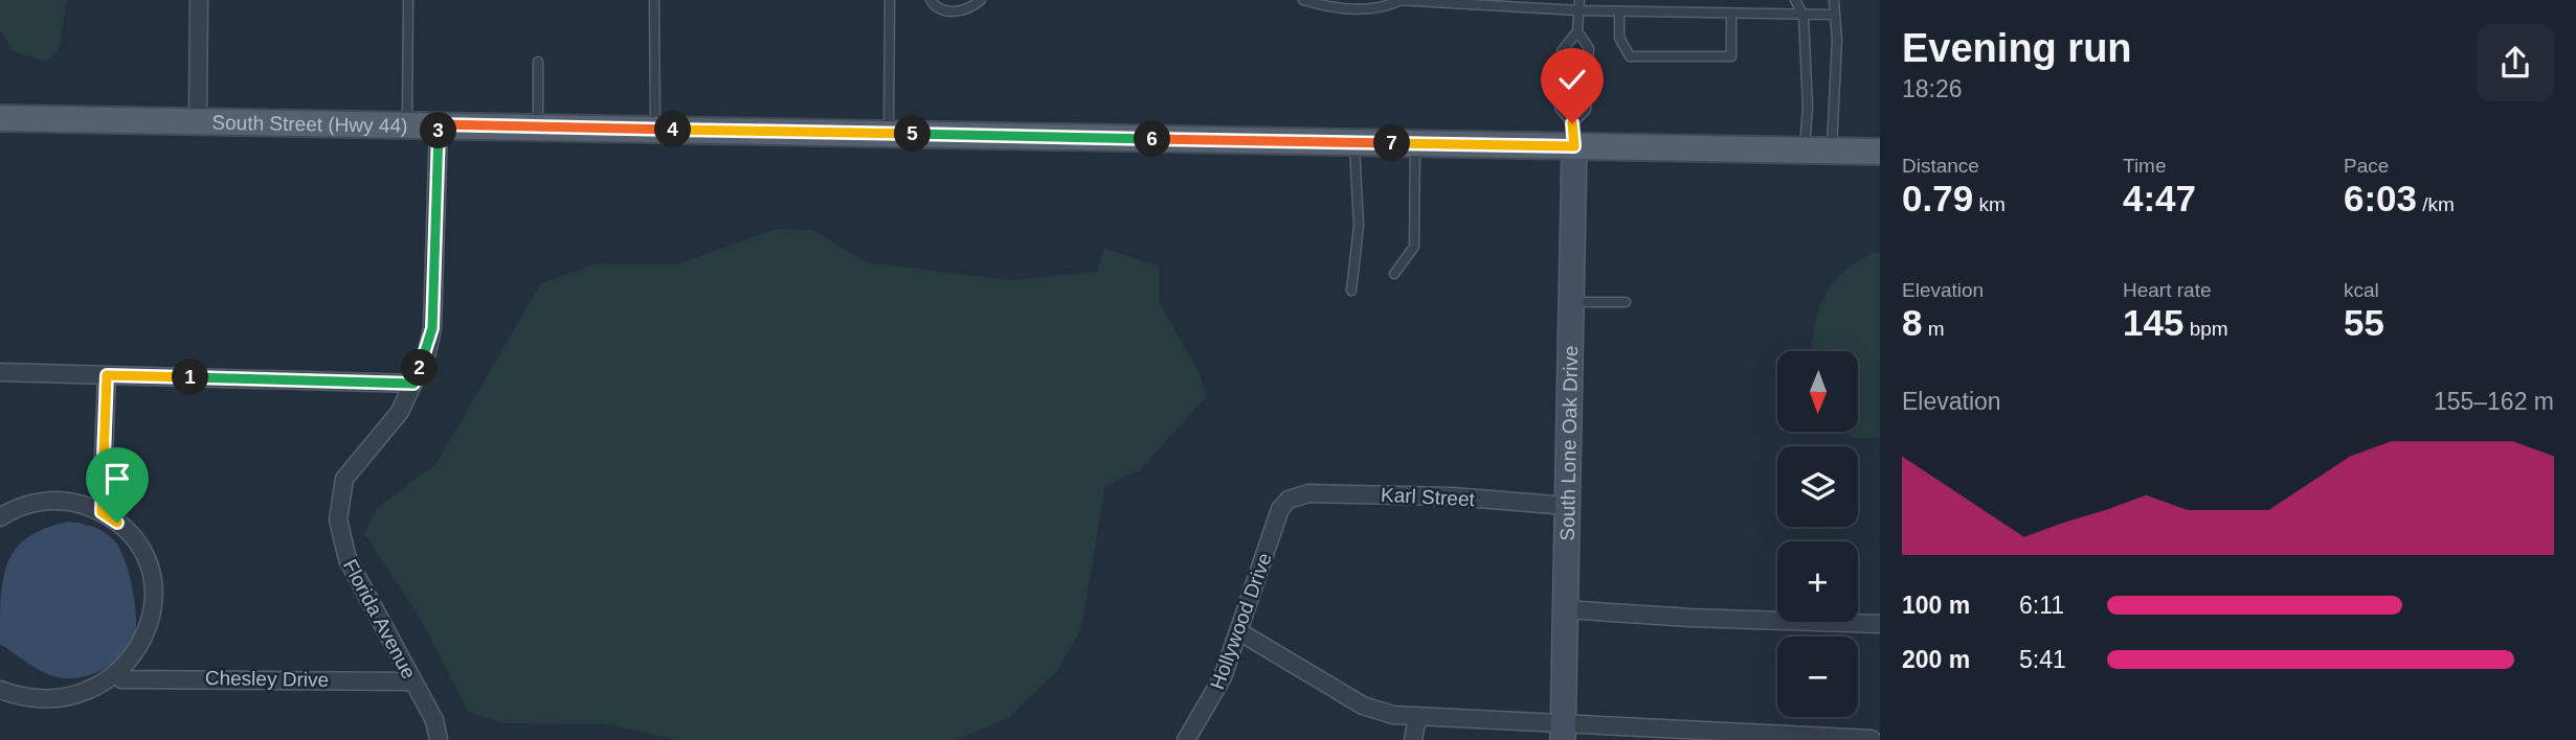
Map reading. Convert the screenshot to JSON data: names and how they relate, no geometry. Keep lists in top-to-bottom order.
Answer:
{
  "streets": {
    "main road": ["South Street (Hwy 44)"],
    "street": [
      "South Lone Oak Drive",
      "Karl Street",
      "Florida Avenue",
      "Hollywood Drive",
      "Chesley Drive"
    ]
  },
  "crossings": [
    ["South Street (Hwy 44)", "South Lone Oak Drive"],
    ["South Street (Hwy 44)", "Florida Avenue"],
    ["South Lone Oak Drive", "Karl Street"],
    ["Karl Street", "Hollywood Drive"],
    ["Florida Avenue", "Chesley Drive"]
  ],
  "north": "bottom",
  "page": {
    "heading": ["Evening run", "18:26"],
    "pins": [
      "4",
      "3",
      "5",
      "6",
      "7",
      "2",
      "1"
    ],
    "stats": [
      ["Distance", "0.79 km"],
      ["Time", "4:47"],
      ["Pace", "6:03 /km"],
      ["Elevation", "8 m"],
      ["Heart rate", "145 bpm"],
      ["kcal", "55"]
    ],
    "map_buttons": ["+", "−"],
    "chart": ["Elevation", "155–162 m"],
    "list": [
      {
        "name": "100 m",
        "note": "6:11"
      },
      {
        "name": "200 m",
        "note": "5:41"
      }
    ]
  }
}
